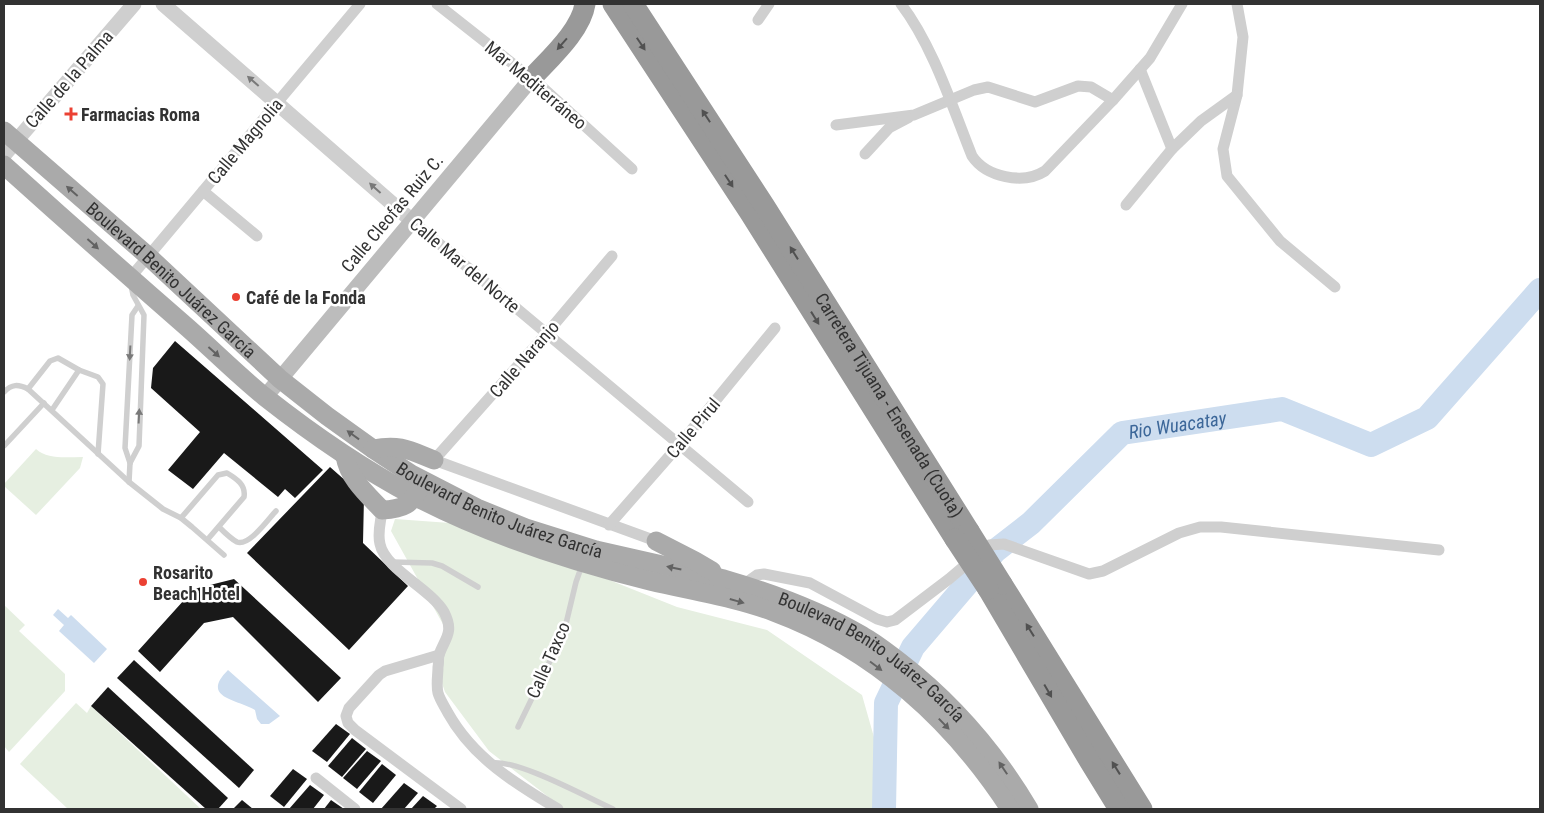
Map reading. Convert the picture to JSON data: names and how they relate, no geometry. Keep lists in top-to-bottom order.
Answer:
{
  "streets": {
    "highway": ["Carretera Tijuana - Ensenada (Cuota)"],
    "main road": ["Calle Cleofas Ruiz C.", "Boulevard Benito Juárez García"],
    "street": [
      "Calle de la Palma",
      "Mar Mediterráneo",
      "Calle Magnolia",
      "Calle Mar del Norte",
      "Calle Naranjo",
      "Calle Pirul"
    ],
    "lane": ["Calle Taxco"]
  },
  "crossings": [
    ["Calle de la Palma", "Boulevard Benito Juárez García"],
    ["Mar Mediterráneo", "Calle Cleofas Ruiz C."],
    ["Calle Magnolia", "Calle Mar del Norte"],
    ["Calle Magnolia", "Boulevard Benito Juárez García"],
    ["Calle Cleofas Ruiz C.", "Calle Mar del Norte"],
    ["Calle Cleofas Ruiz C.", "Boulevard Benito Juárez García"],
    ["Calle Mar del Norte", "Calle Naranjo"],
    ["Calle Mar del Norte", "Calle Pirul"],
    ["Boulevard Benito Juárez García", "Calle Taxco"]
  ],
  "one_way": ["Calle Mar del Norte"],
  "water": ["Rio Wuacatay"],
  "places": {
    "health": ["Farmacias Roma"],
    "other": ["Café de la Fonda", "Rosarito Beach Hotel"]
  }
}
